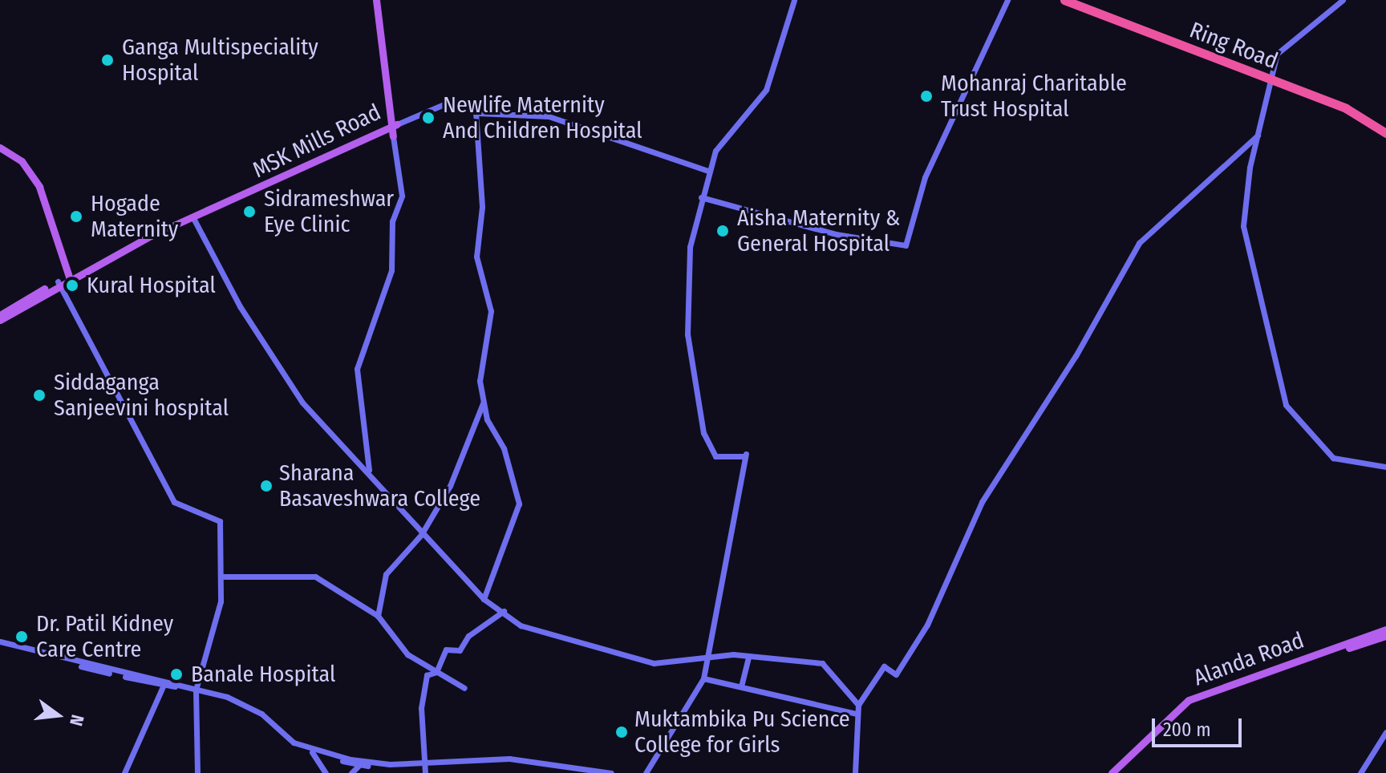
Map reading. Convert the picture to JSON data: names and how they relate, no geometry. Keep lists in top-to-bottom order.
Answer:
{
  "streets": {
    "highway": ["Ring Road"],
    "main road": ["MSK Mills Road", "Alanda Road"]
  },
  "places": [
    "Ganga Multispeciality Hospital",
    "Mohanraj Charitable Trust Hospital",
    "Newlife Maternity And Children Hospital",
    "Sidrameshwar Eye Clinic",
    "Hogade Maternity",
    "Aisha Maternity & General Hospital",
    "Kural Hospital",
    "Siddaganga Sanjeevini hospital",
    "Sharana Basaveshwara College",
    "Dr. Patil Kidney Care Centre",
    "Banale Hospital",
    "Muktambika Pu Science College for Girls"
  ],
  "scale_bar": "200 m",
  "north": "right"
}
